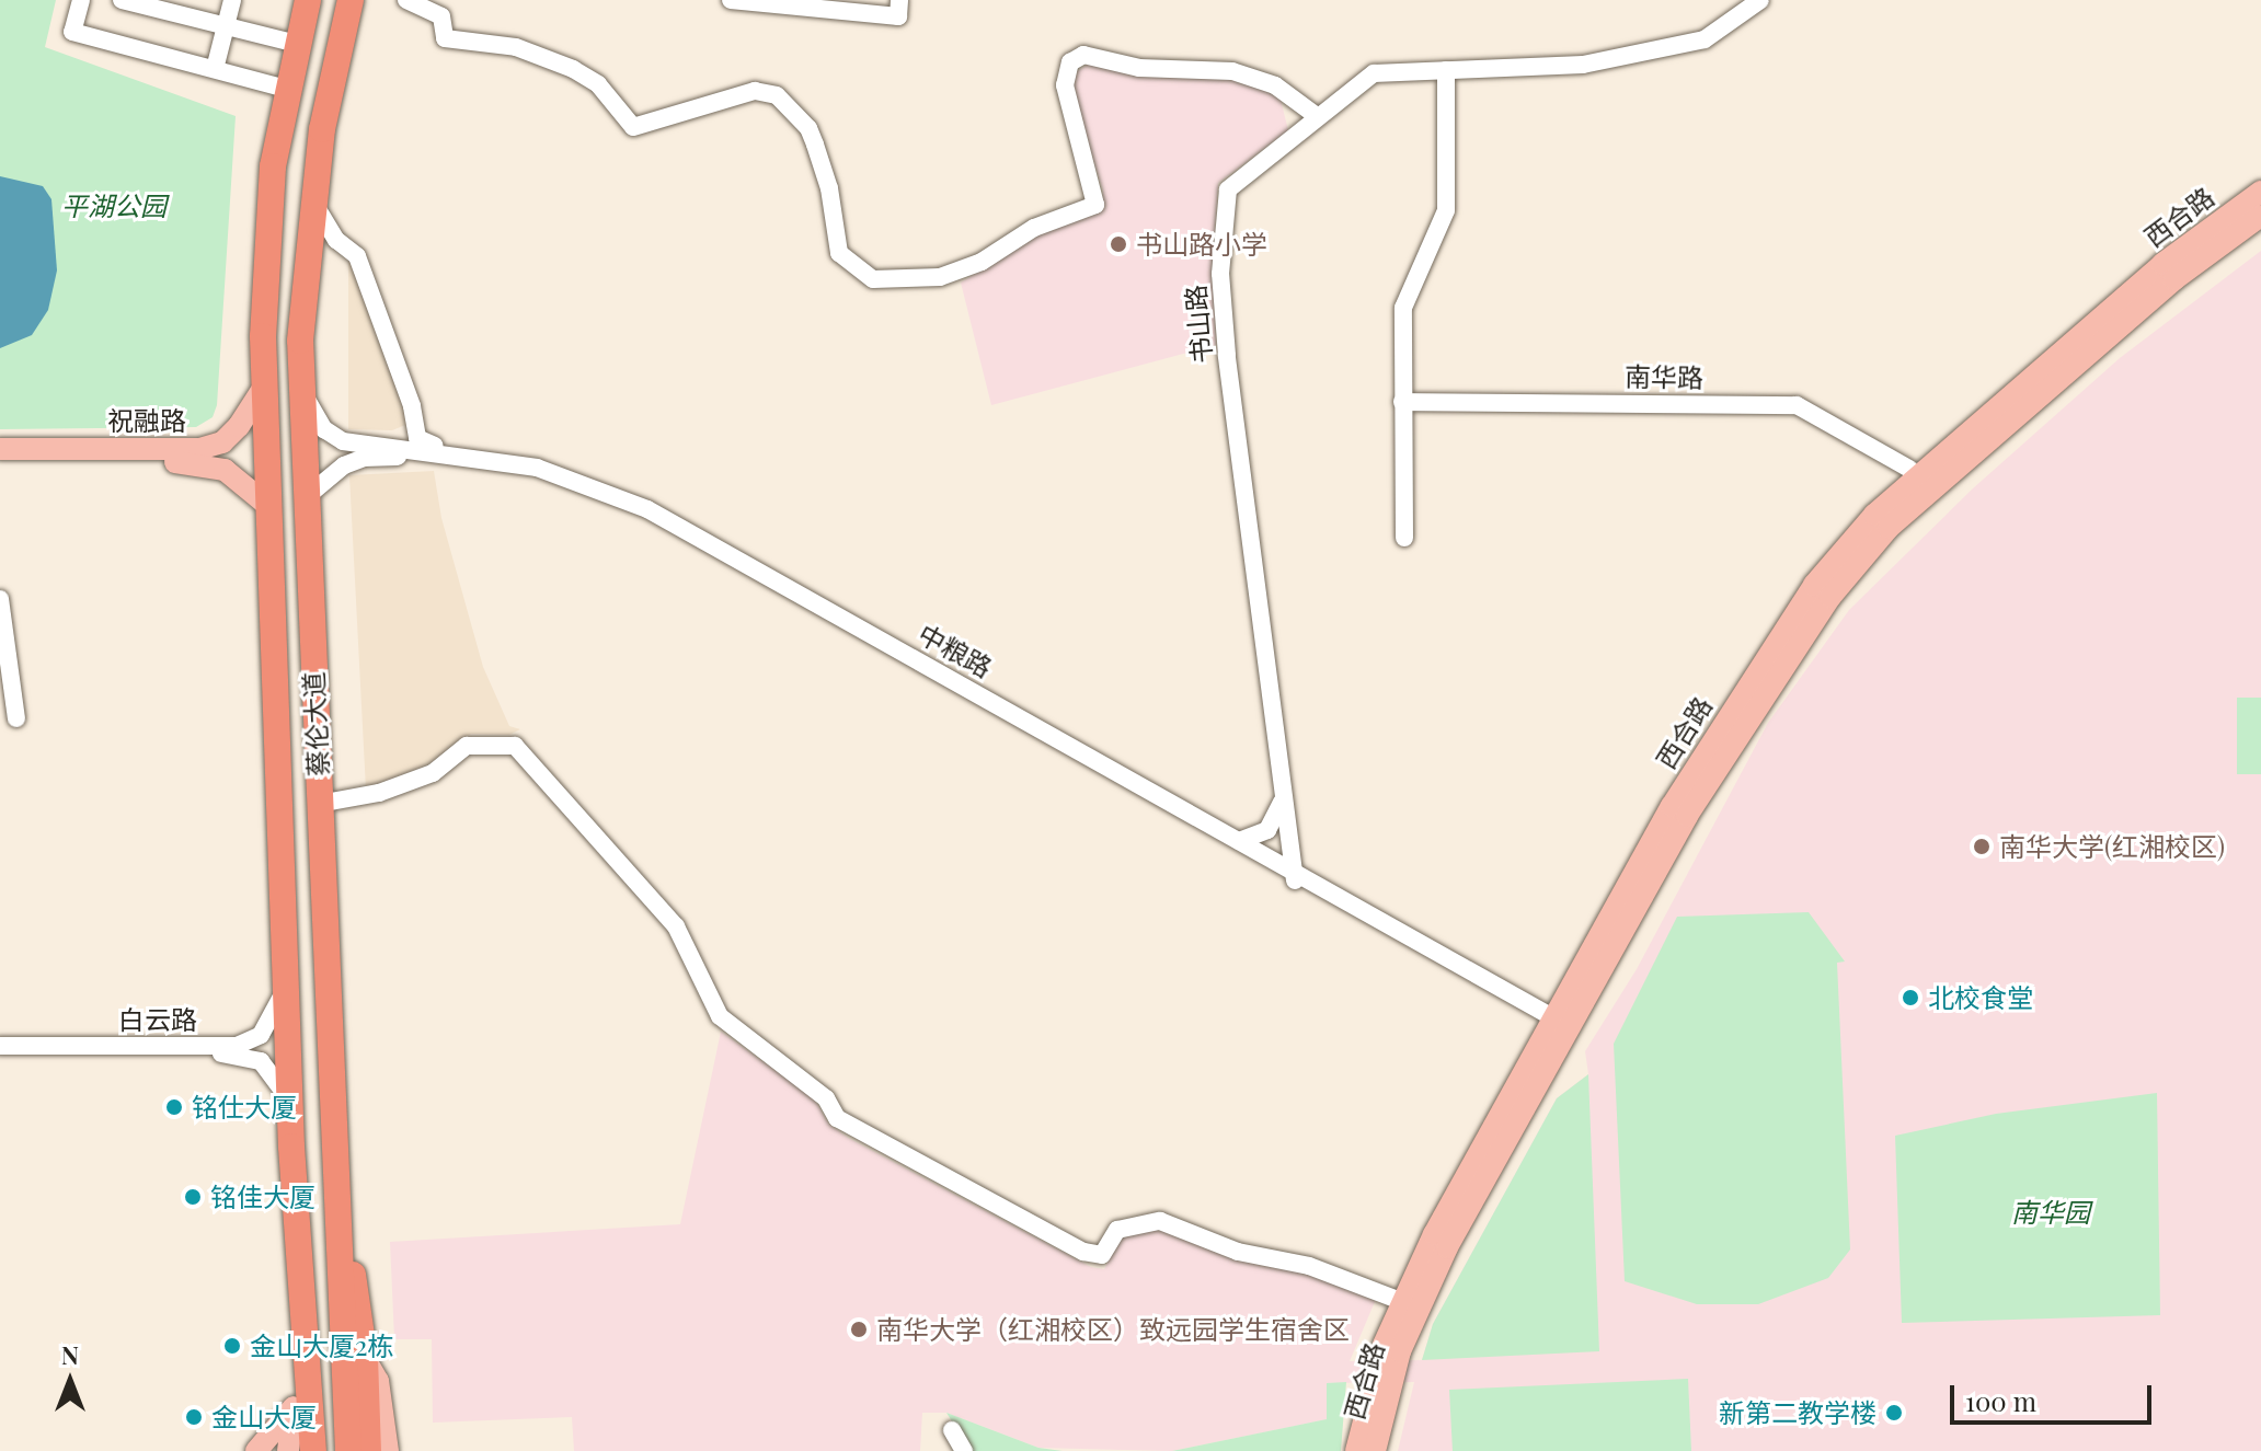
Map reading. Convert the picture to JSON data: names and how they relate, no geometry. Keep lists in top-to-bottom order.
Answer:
{
  "streets": {
    "highway": ["蔡伦大道"],
    "main road": ["西合路", "祝融路"],
    "street": [
      "书山路",
      "南华路",
      "中粮路",
      "白云路"
    ]
  },
  "crossings": [
    ["西合路", "中粮路"],
    ["书山路", "中粮路"],
    ["祝融路", "蔡伦大道"],
    ["中粮路", "蔡伦大道"],
    ["蔡伦大道", "白云路"]
  ],
  "parks": ["平湖公园", "南华园"],
  "places": [
    "书山路小学",
    "南华大学(红湘校区)",
    "北校食堂",
    "铭仕大厦",
    "铭佳大厦",
    "南华大学（红湘校区）致远园学生宿舍区",
    "金山大厦2栋",
    "新第二教学楼",
    "金山大厦"
  ],
  "scale_bar": "100 m",
  "north": "top"
}
